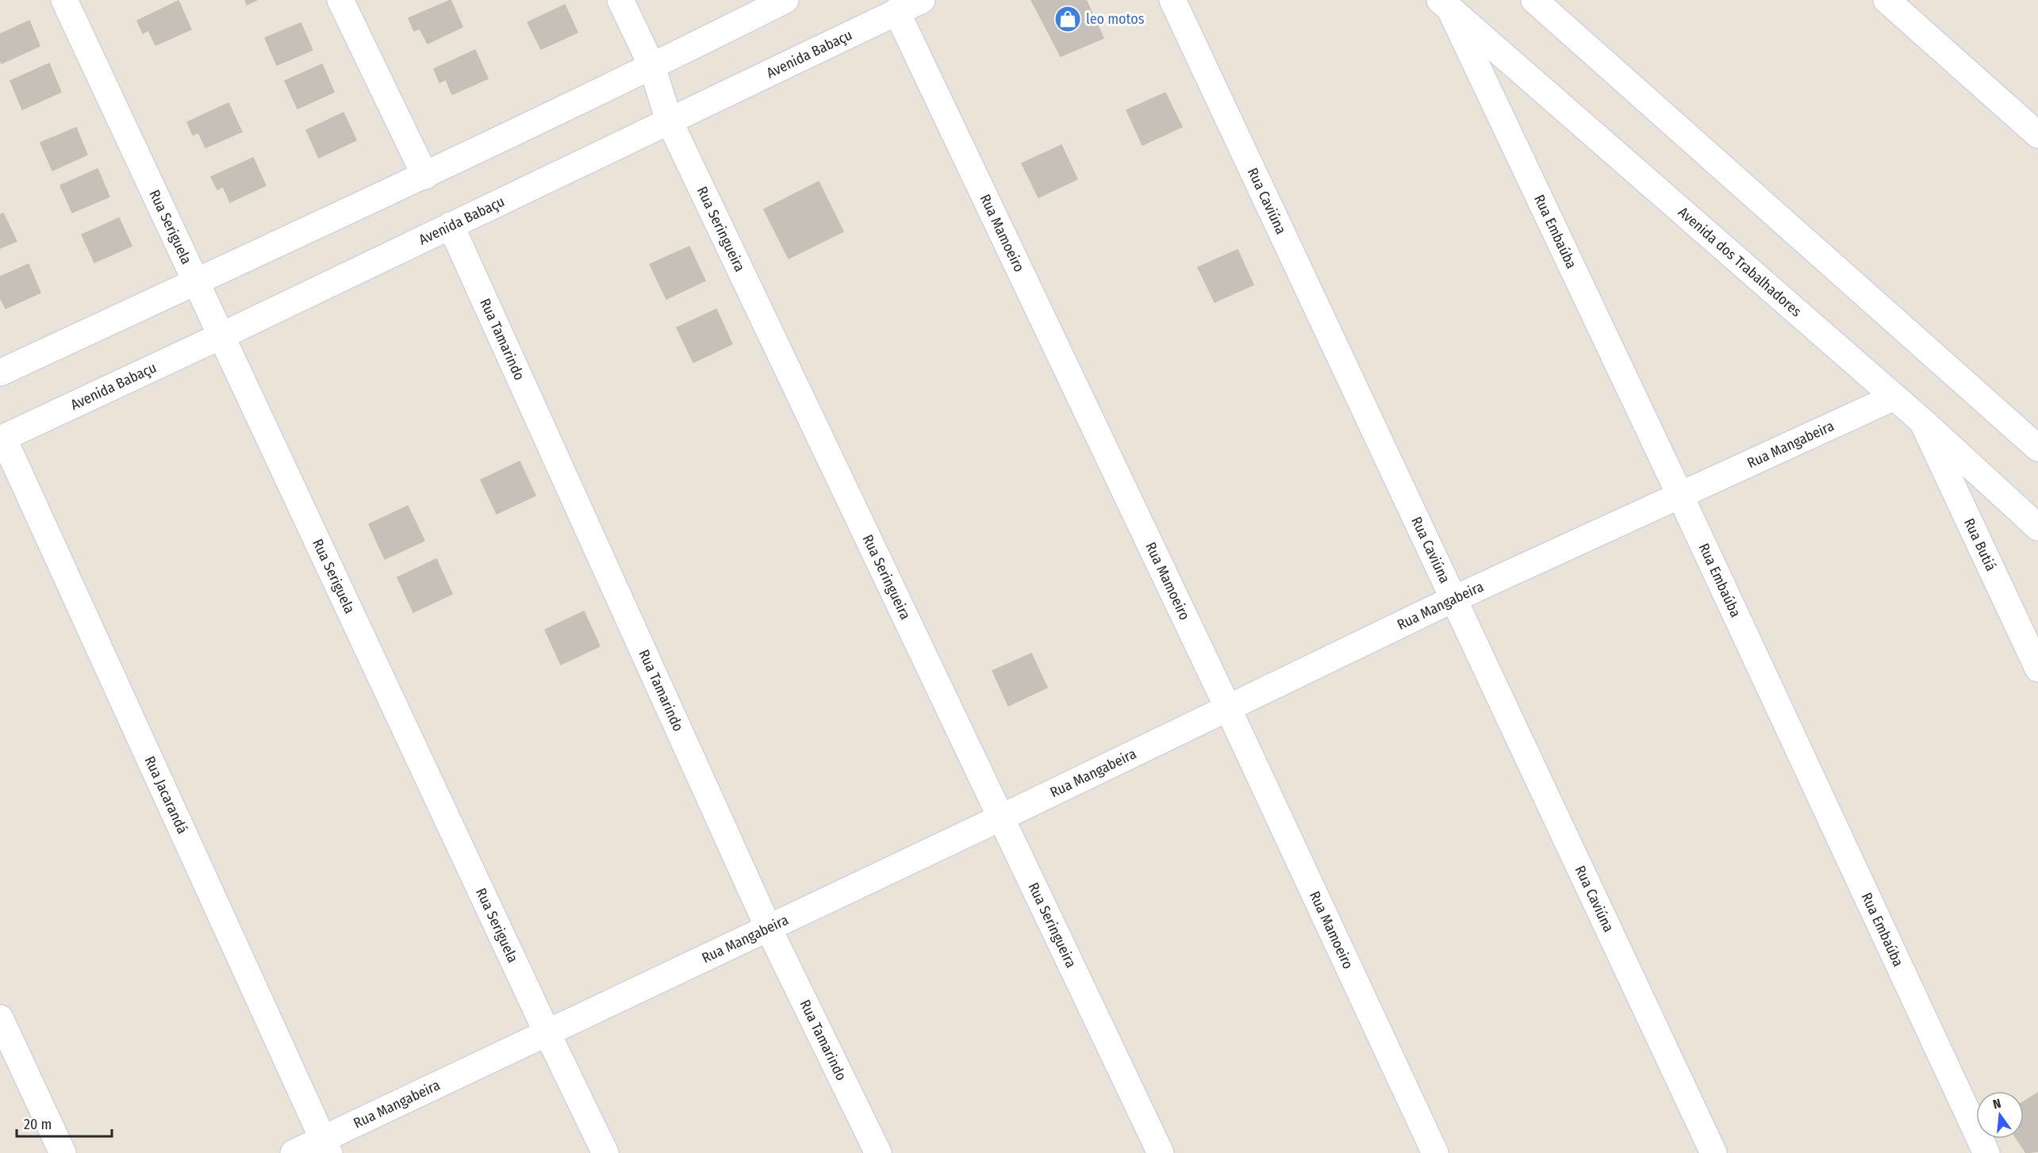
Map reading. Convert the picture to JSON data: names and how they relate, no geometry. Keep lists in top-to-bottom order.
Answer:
{
  "streets": {
    "street": [
      "Avenida Babaçu",
      "Rua Caviúna",
      "Rua Seriguela",
      "Rua Seringueira",
      "Rua Embaúba",
      "Rua Mamoeiro",
      "Avenida dos Trabalhadores",
      "Rua Tamarindo",
      "Rua Mangabeira",
      "Rua Butiá",
      "Rua Jacarandá"
    ]
  },
  "crossings": [
    ["Avenida Babaçu", "Rua Seriguela"],
    ["Avenida Babaçu", "Rua Seringueira"],
    ["Avenida Babaçu", "Rua Mamoeiro"],
    ["Avenida Babaçu", "Rua Tamarindo"],
    ["Avenida Babaçu", "Rua Jacarandá"],
    ["Rua Caviúna", "Rua Mangabeira"],
    ["Rua Seriguela", "Rua Mangabeira"],
    ["Rua Seringueira", "Rua Mangabeira"],
    ["Rua Embaúba", "Avenida dos Trabalhadores"],
    ["Rua Embaúba", "Rua Mangabeira"],
    ["Rua Mamoeiro", "Rua Mangabeira"],
    ["Avenida dos Trabalhadores", "Rua Mangabeira"],
    ["Avenida dos Trabalhadores", "Rua Butiá"],
    ["Rua Tamarindo", "Rua Mangabeira"],
    ["Rua Mangabeira", "Rua Jacarandá"]
  ],
  "places": {
    "shop": ["leo motos"]
  },
  "scale_bar": "20 m",
  "north": "top"
}
